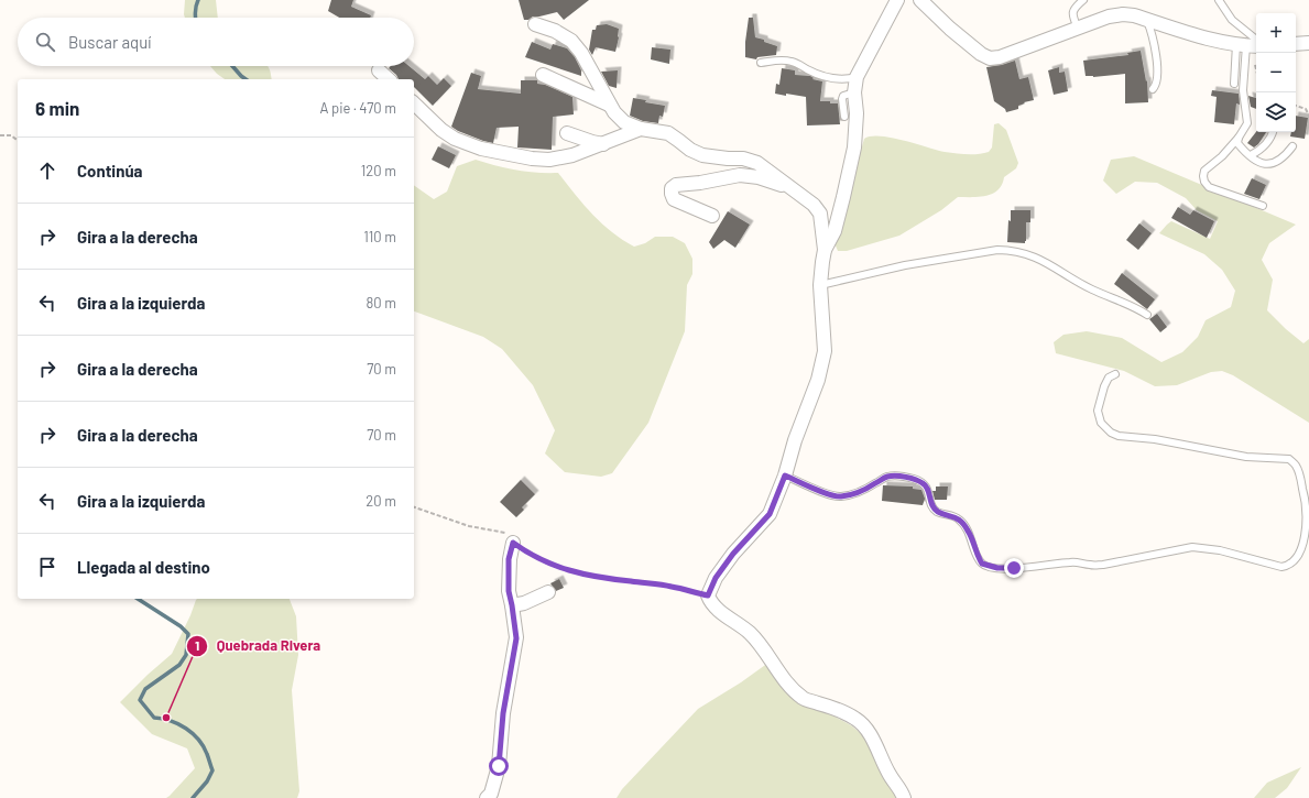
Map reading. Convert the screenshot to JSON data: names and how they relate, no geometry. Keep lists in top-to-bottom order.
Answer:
{
  "places": ["Quebrada Rivera"],
  "page": {
    "map_buttons": ["+", "−"],
    "search": "Buscar aquí",
    "heading": ["6 min", "A pie · 470 m"],
    "list": [
      ["Continúa", "120 m"],
      ["Gira a la derecha", "110 m"],
      ["Gira a la izquierda", "80 m"],
      ["Gira a la derecha", "70 m"],
      ["Gira a la derecha", "70 m"],
      ["Gira a la izquierda", "20 m"],
      "Llegada al destino"
    ]
  }
}
